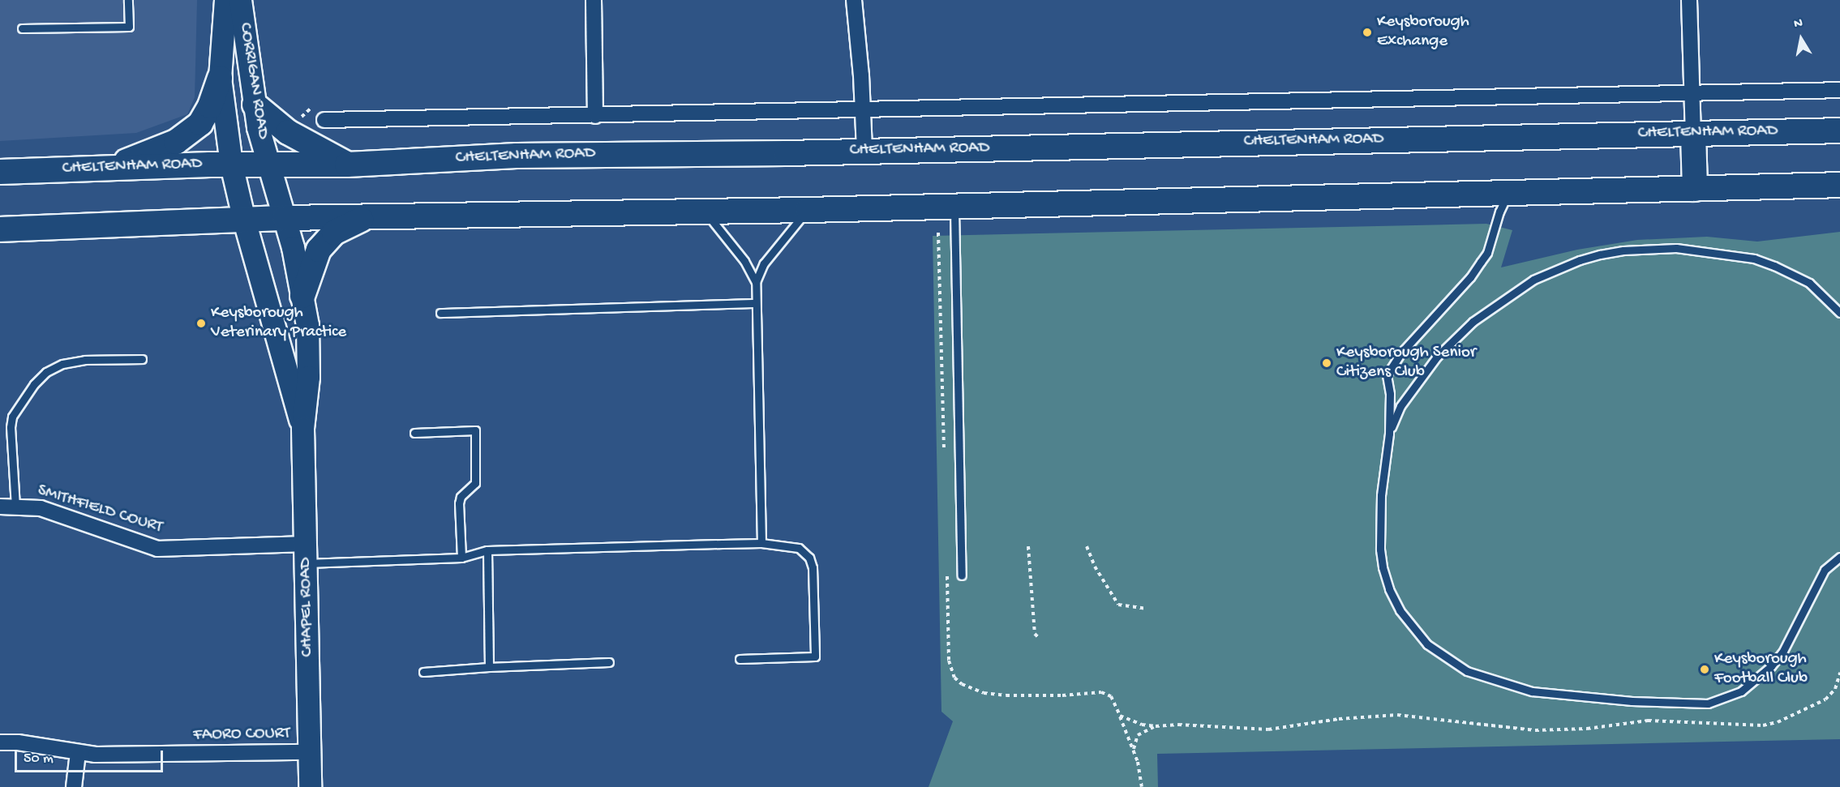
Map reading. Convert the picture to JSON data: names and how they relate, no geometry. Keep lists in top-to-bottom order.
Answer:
{
  "streets": {
    "main road": ["CORRIGAN ROAD", "CHELTENHAM ROAD", "CHAPEL ROAD"],
    "street": ["SMITHFIELD COURT", "FAORO COURT"]
  },
  "crossings": [
    ["CORRIGAN ROAD", "CHELTENHAM ROAD"],
    ["CORRIGAN ROAD", "CHAPEL ROAD"],
    ["CHELTENHAM ROAD", "CHAPEL ROAD"],
    ["SMITHFIELD COURT", "CHAPEL ROAD"],
    ["CHAPEL ROAD", "FAORO COURT"]
  ],
  "places": [
    "Keysborough Exchange",
    "Keysborough Veterinary Practice",
    "Keysborough Senior Citizens Club",
    "Keysborough Football Club"
  ],
  "scale_bar": "50 m",
  "north": "top"
}
